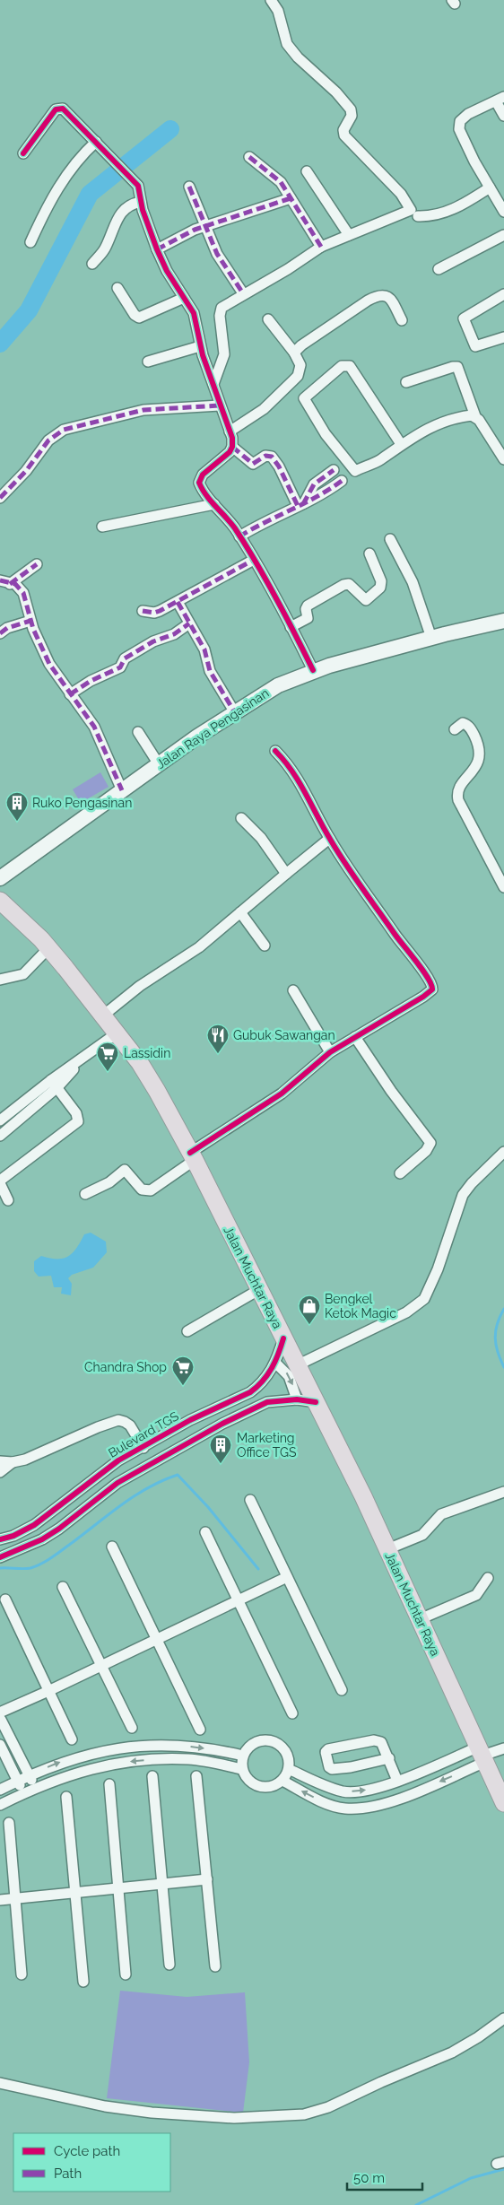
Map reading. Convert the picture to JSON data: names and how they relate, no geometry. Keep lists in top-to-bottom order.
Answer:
{
  "streets": {
    "highway": ["Jalan Muchtar Raya"],
    "main road": ["Jalan Raya Pengasinan"],
    "street": ["Bulevard TGS"]
  },
  "crossings": [
    ["Jalan Muchtar Raya", "Bulevard TGS"]
  ],
  "places": {
    "building": ["Ruko Pengasinan", "Marketing Office TGS"],
    "restaurant": ["Gubuk Sawangan"],
    "supermarket": ["Lassidin", "Chandra Shop"],
    "shop": ["Bengkel Ketok Magic"]
  },
  "legend": ["Cycle path", "Path"],
  "scale_bar": "50 m"
}
